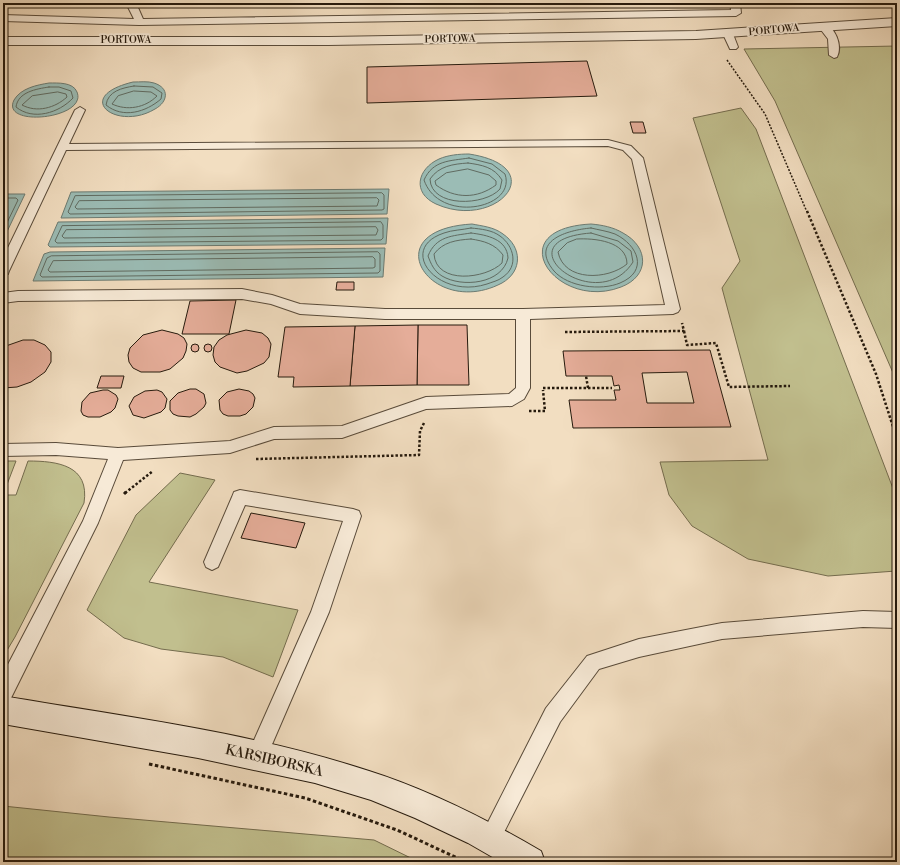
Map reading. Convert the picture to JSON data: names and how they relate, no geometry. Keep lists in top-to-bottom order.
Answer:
{
  "streets": {
    "street": ["PORTOWA", "KARSIBORSKA"]
  }
}
